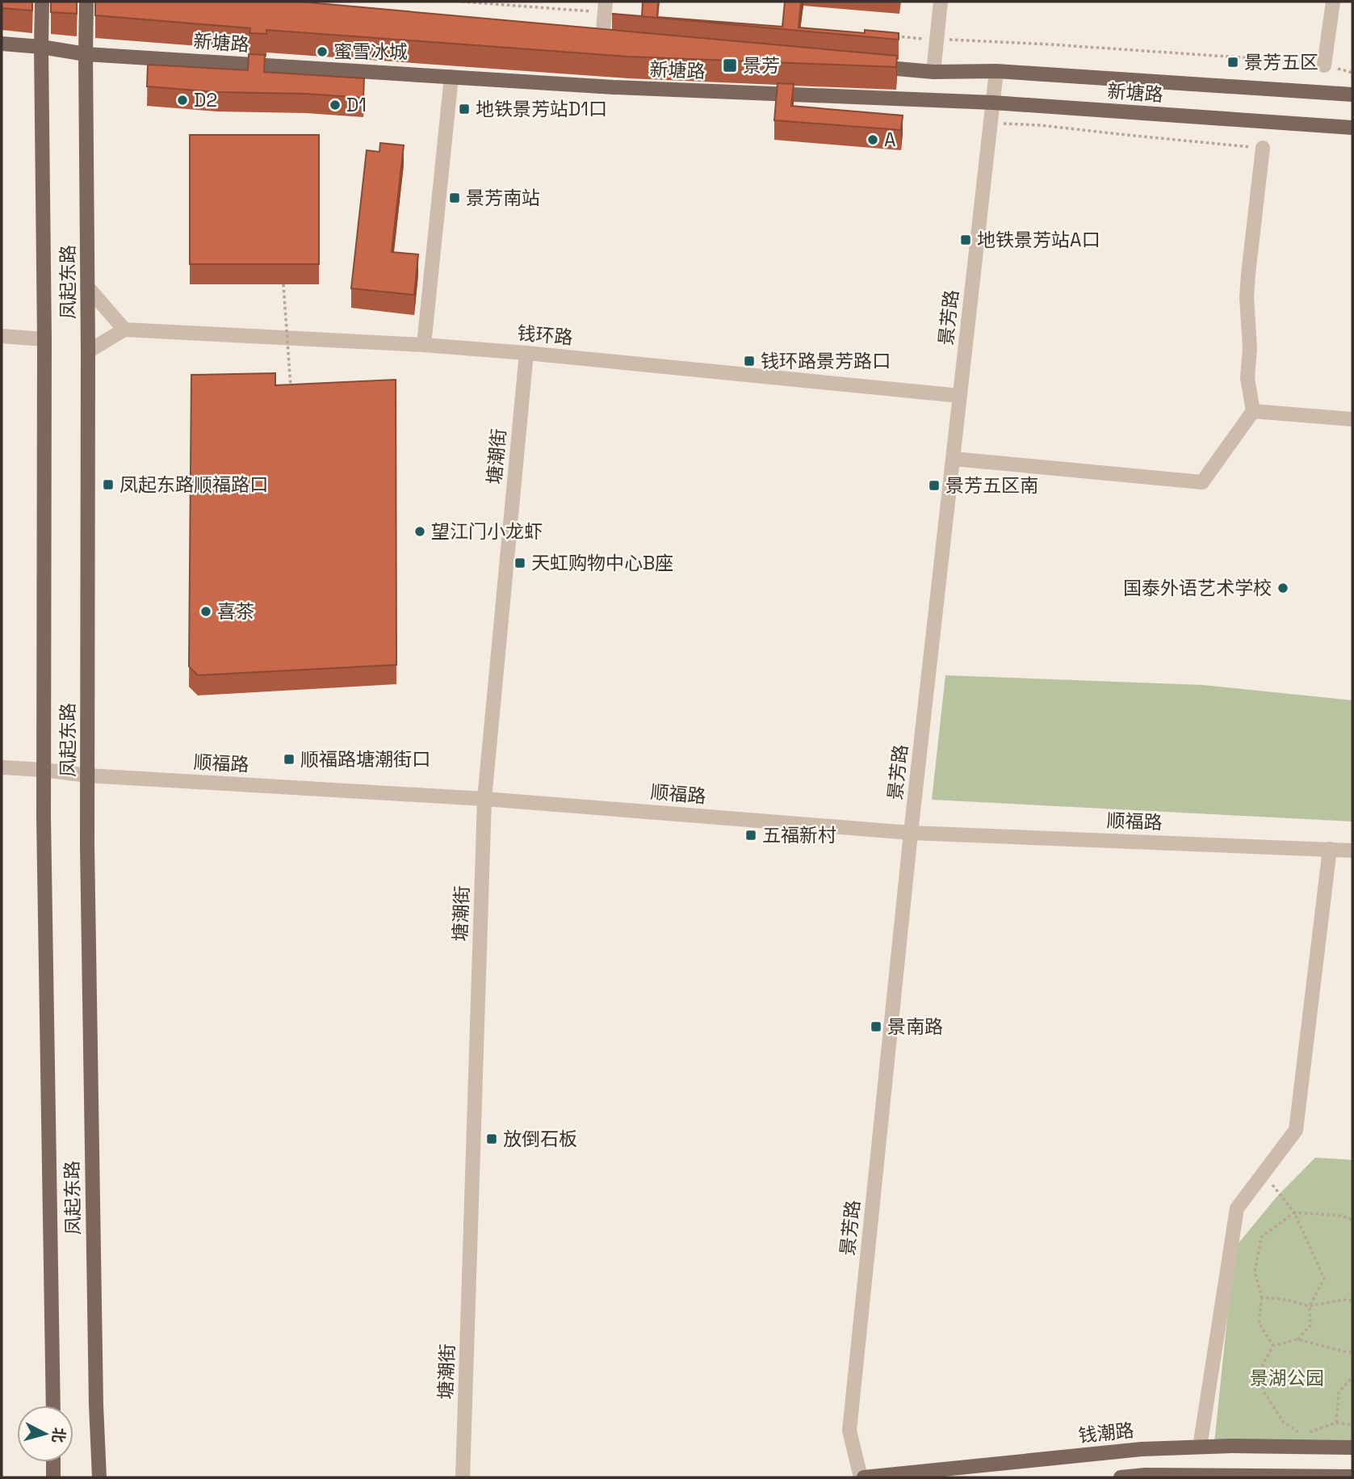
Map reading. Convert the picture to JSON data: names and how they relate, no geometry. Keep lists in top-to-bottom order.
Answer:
{
  "streets": {
    "main road": ["新塘路", "凤起东路", "钱潮路"],
    "street": [
      "景芳路",
      "钱环路",
      "塘潮街",
      "顺福路"
    ]
  },
  "crossings": [
    ["新塘路", "凤起东路"],
    ["新塘路", "景芳路"],
    ["凤起东路", "顺福路"],
    ["景芳路", "钱环路"],
    ["景芳路", "顺福路"],
    ["景芳路", "钱潮路"],
    ["钱环路", "塘潮街"],
    ["塘潮街", "顺福路"]
  ],
  "parks": ["景湖公园"],
  "places": {
    "other": [
      "蜜雪冰城",
      "D2",
      "D1",
      "A",
      "望江门小龙虾",
      "国泰外语艺术学校",
      "喜茶"
    ],
    "transit": [
      "景芳五区",
      "景芳",
      "地铁景芳站D1口",
      "景芳南站",
      "地铁景芳站A口",
      "钱环路景芳路口",
      "凤起东路顺福路口",
      "景芳五区南",
      "天虹购物中心B座",
      "顺福路塘潮街口",
      "五福新村",
      "景南路",
      "放倒石板"
    ]
  },
  "north": "right"
}
